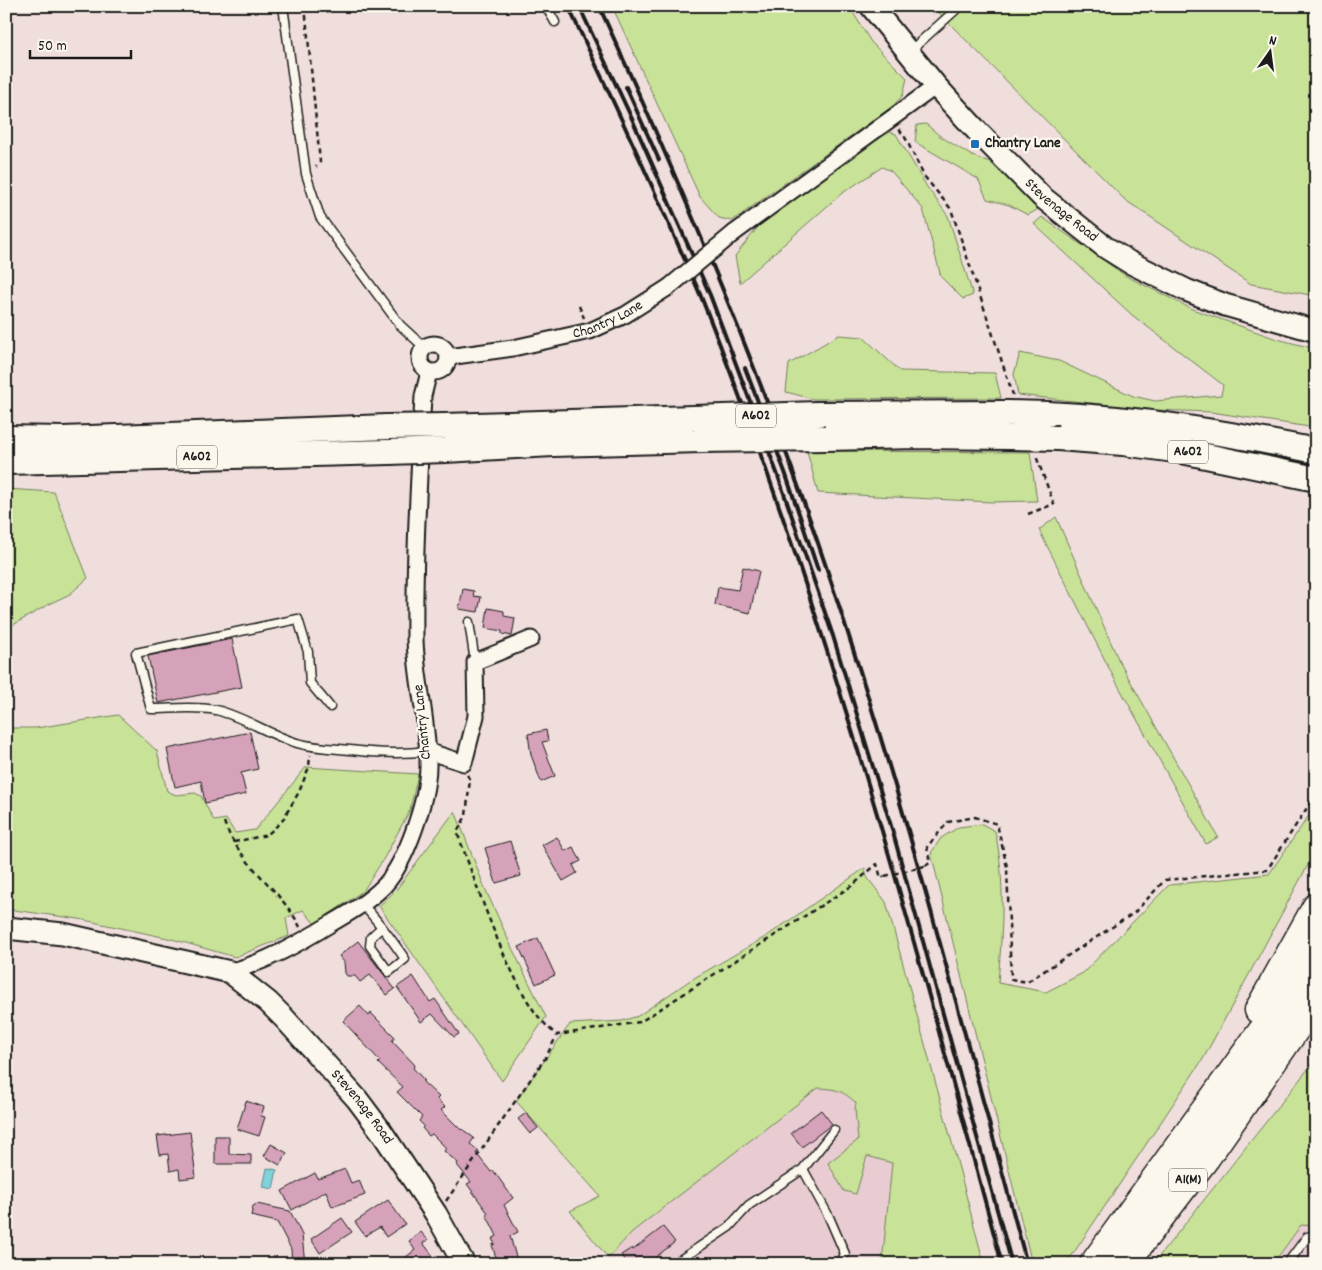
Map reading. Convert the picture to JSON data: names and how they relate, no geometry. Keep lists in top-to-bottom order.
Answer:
{
  "streets": {
    "highway": ["A1(M)"],
    "main road": ["A602"],
    "street": ["Stevenage Road", "Chantry Lane"]
  },
  "crossings": [
    ["Stevenage Road", "Chantry Lane"]
  ],
  "places": {
    "transit": ["Chantry Lane"]
  },
  "scale_bar": "50 m",
  "north": "top"
}
